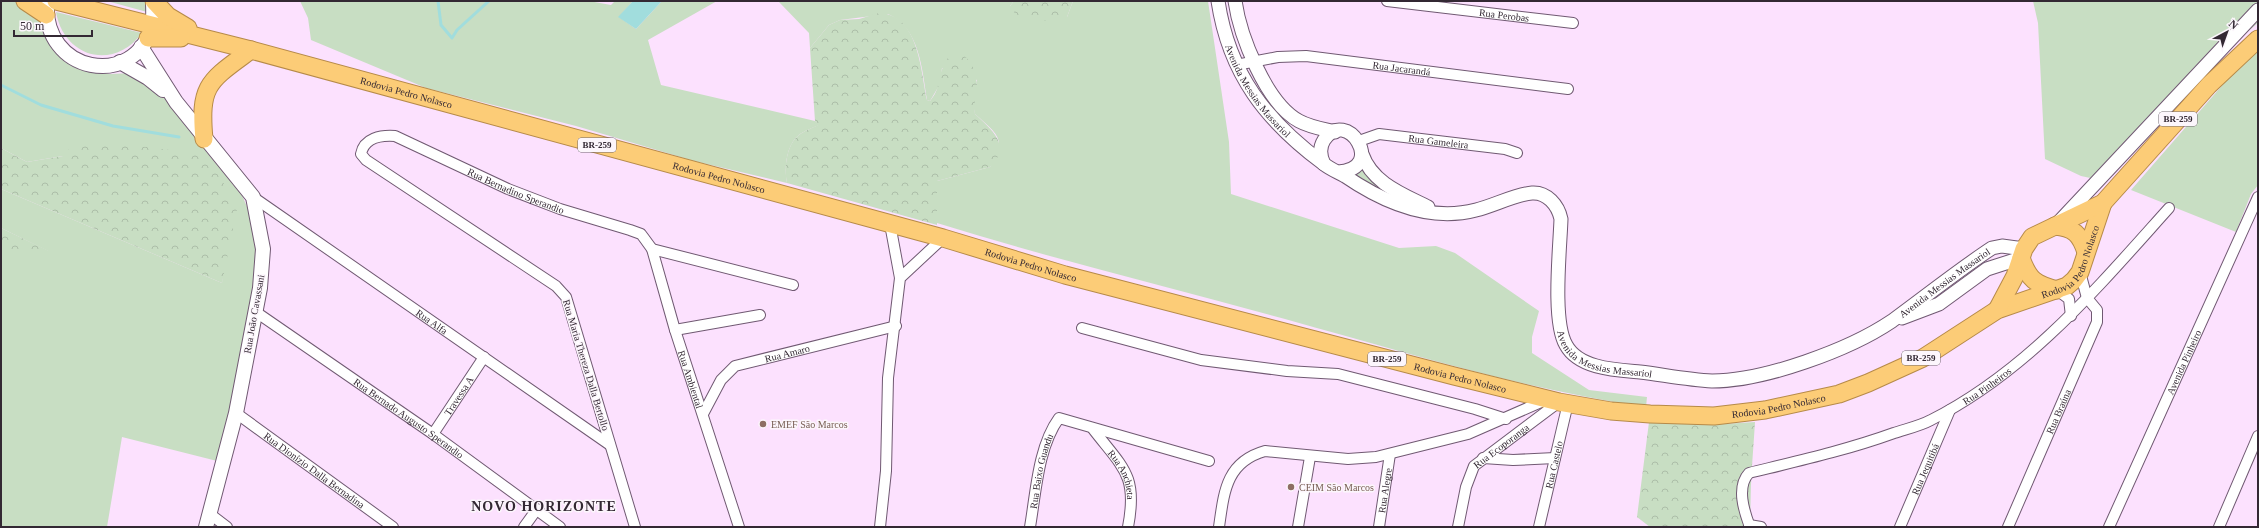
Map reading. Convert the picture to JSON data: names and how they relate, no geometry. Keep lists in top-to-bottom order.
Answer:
{
  "streets": {
    "highway": ["Rodovia Pedro Nolasco", "BR-259"],
    "main road": ["Rua João Cavassani"],
    "street": [
      "Rua Perobas",
      "Rua Jacarandá",
      "Avenida Messias Massariol",
      "Rua Gameleira",
      "Rua Bernadino Sperandio",
      "Rua Alfa",
      "Rua Amaro",
      "Avenida Pinheiro",
      "Rua Maria Thereza Dalla Bertollo",
      "Rua Ambiental",
      "Rua Pinheiros",
      "Travessa A",
      "Rua Braúna",
      "Rua Bernado Augusto Sperandio",
      "Rua Ecoporanga",
      "Rua Castelo",
      "Rua Jequitibá",
      "Rua Dionízio Dalla Bernadina",
      "Rua Baixo Guandu",
      "Rua Anchieta",
      "Rua Alegre"
    ]
  },
  "crossings": [
    ["Rua Jacarandá", "Avenida Messias Massariol"],
    ["Avenida Messias Massariol", "Rodovia Pedro Nolasco"],
    ["Avenida Messias Massariol", "Rua Gameleira"],
    ["Avenida Messias Massariol", "Rua Braúna"],
    ["Rodovia Pedro Nolasco", "Rua Braúna"],
    ["Rodovia Pedro Nolasco", "Rua Ecoporanga"],
    ["Rodovia Pedro Nolasco", "Rua Castelo"],
    ["Rua Bernadino Sperandio", "Rua Maria Thereza Dalla Bertollo"],
    ["Rua Bernadino Sperandio", "Rua Ambiental"],
    ["Rua João Cavassani", "Rua Alfa"],
    ["Rua João Cavassani", "Rua Bernado Augusto Sperandio"],
    ["Rua João Cavassani", "Rua Dionízio Dalla Bernadina"],
    ["Rua Alfa", "Rua Maria Thereza Dalla Bertollo"],
    ["Rua Alfa", "Travessa A"],
    ["Rua Amaro", "Rua Ambiental"],
    ["Rua Pinheiros", "Rua Braúna"],
    ["Rua Pinheiros", "Rua Jequitibá"],
    ["Travessa A", "Rua Bernado Augusto Sperandio"],
    ["Rua Ecoporanga", "Rua Castelo"],
    ["Rua Baixo Guandu", "Rua Anchieta"]
  ],
  "districts": ["NOVO HORIZONTE"],
  "places": ["EMEF São Marcos", "CEIM São Marcos"],
  "scale_bar": "50 m",
  "north": "top right"
}
